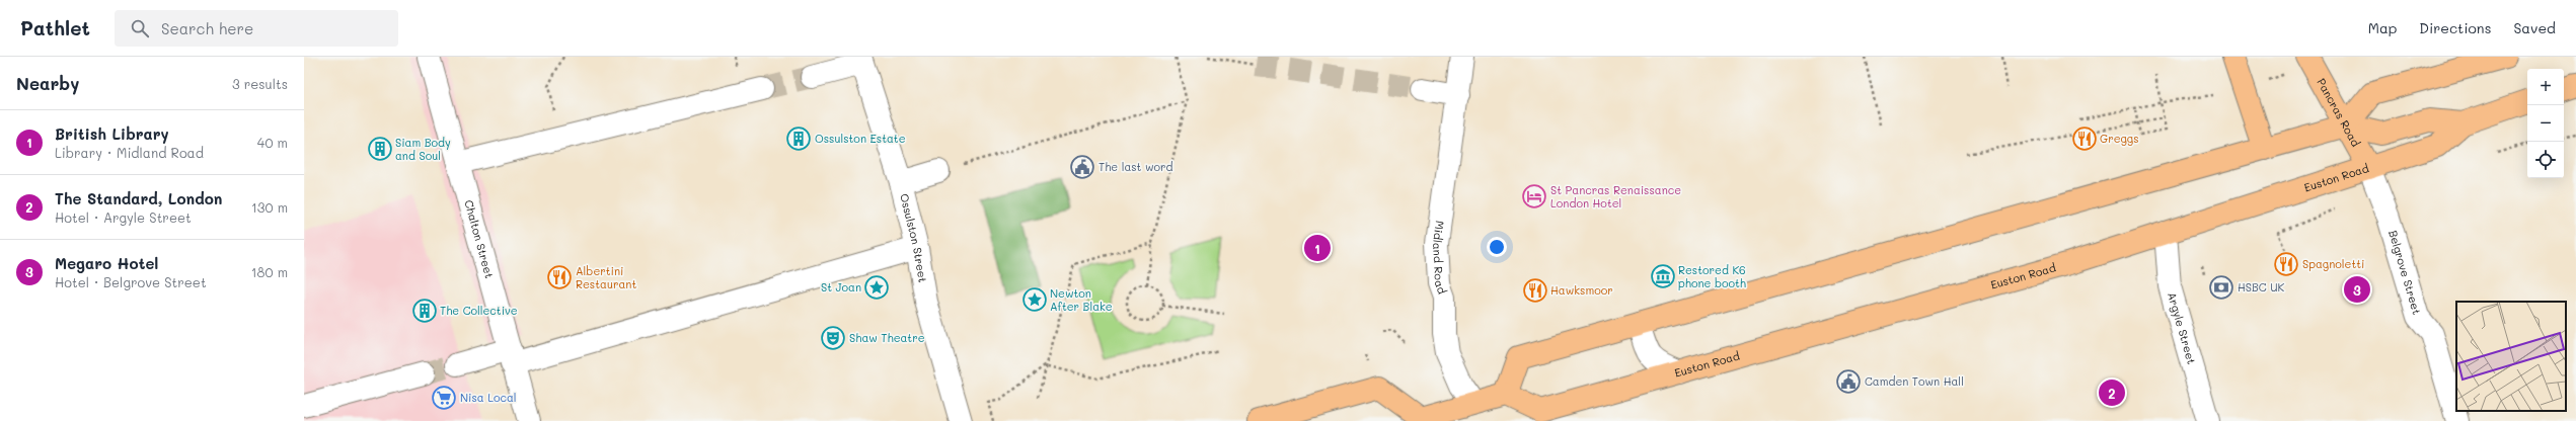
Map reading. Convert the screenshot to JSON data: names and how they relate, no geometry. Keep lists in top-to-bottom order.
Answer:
{
  "streets": {
    "main road": ["Pancras Road", "Euston Road"],
    "street": [
      "Ossulston Street",
      "Chalton Street",
      "Midland Road",
      "Belgrove Street",
      "Argyle Street"
    ]
  },
  "crossings": [
    ["Pancras Road", "Euston Road"],
    ["Pancras Road", "Belgrove Street"],
    ["Euston Road", "Belgrove Street"],
    ["Euston Road", "Argyle Street"]
  ],
  "places": {
    "building": ["Ossulston Estate", "Siam Body and Soul", "The Collective"],
    "restaurant": [
      "Greggs",
      "Spagnoletti",
      "Albertini Restaurant",
      "Hawksmoor"
    ],
    "public building": ["The last word", "Camden Town Hall"],
    "hotel": ["St Pancras Renaissance London Hotel"],
    "museum": ["Restored K6 phone booth"],
    "place": ["St Joan", "Newton After Blake"],
    "bank": ["HSBC UK"],
    "theatre": ["Shaw Theatre"],
    "supermarket": ["Nisa Local"]
  },
  "page": {
    "header": "Pathlet",
    "search": "Search here",
    "nav": ["Map", "Directions", "Saved"],
    "heading": ["Nearby", "3 results"],
    "map_buttons": ["+", "−"],
    "list": [
      {
        "mark": "1",
        "name": "British Library",
        "note": "Library · Midland Road",
        "value": "40 m"
      },
      {
        "mark": "2",
        "name": "The Standard, London",
        "note": "Hotel · Argyle Street",
        "value": "130 m"
      },
      {
        "mark": "3",
        "name": "Megaro Hotel",
        "note": "Hotel · Belgrove Street",
        "value": "180 m"
      }
    ],
    "pins": ["1", "3", "2"]
  }
}
